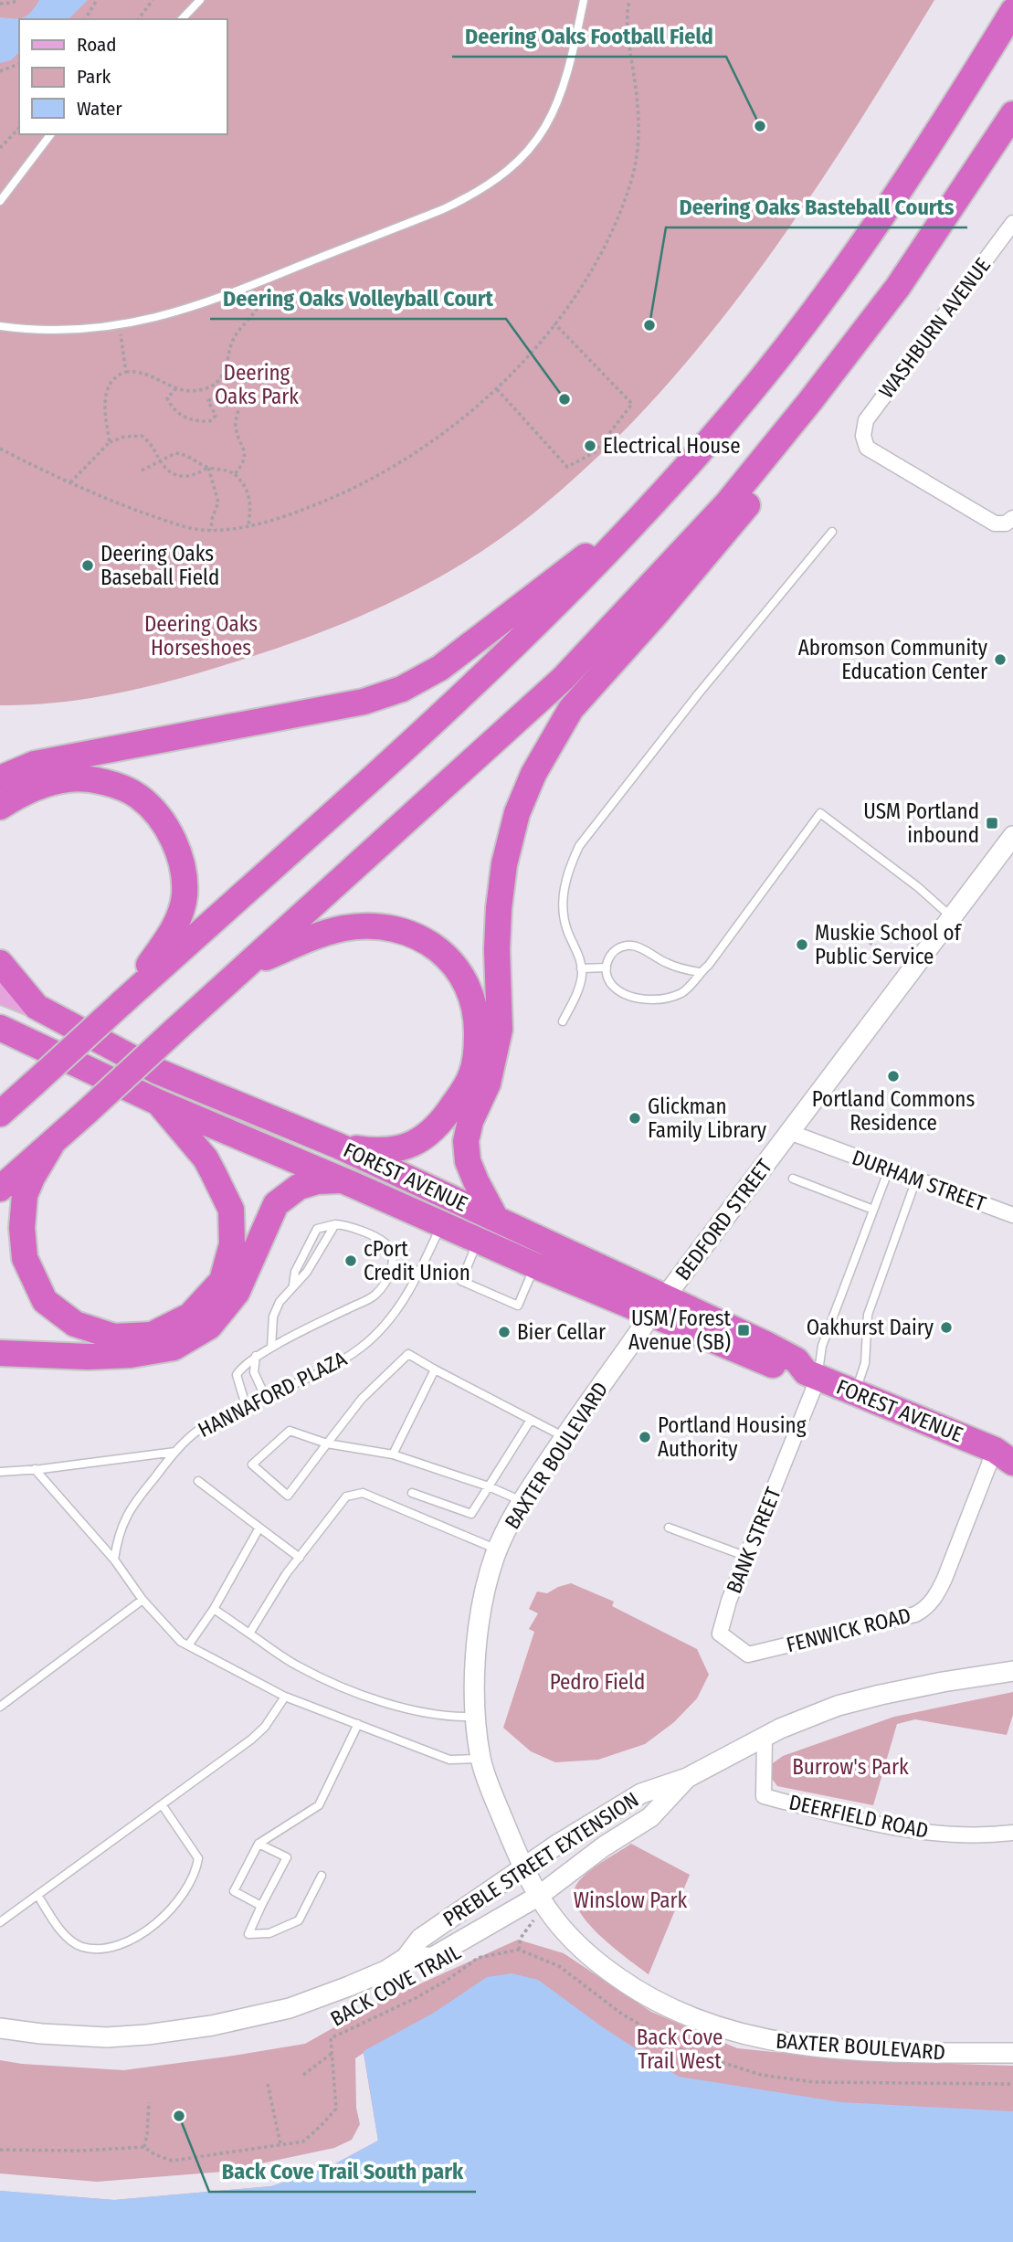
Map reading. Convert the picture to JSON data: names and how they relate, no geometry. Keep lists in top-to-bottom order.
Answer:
{
  "streets": {
    "highway": ["FOREST AVENUE"],
    "street": [
      "WASHBURN AVENUE",
      "DURHAM STREET",
      "BEDFORD STREET",
      "BAXTER BOULEVARD",
      "BANK STREET",
      "FENWICK ROAD",
      "DEERFIELD ROAD",
      "PREBLE STREET EXTENSION"
    ],
    "lane": ["HANNAFORD PLAZA"],
    "path": ["BACK COVE TRAIL"]
  },
  "crossings": [
    ["FOREST AVENUE", "BEDFORD STREET"],
    ["FOREST AVENUE", "HANNAFORD PLAZA"],
    ["FOREST AVENUE", "BAXTER BOULEVARD"],
    ["FOREST AVENUE", "BANK STREET"],
    ["FOREST AVENUE", "FENWICK ROAD"],
    ["DURHAM STREET", "BEDFORD STREET"],
    ["BEDFORD STREET", "BAXTER BOULEVARD"],
    ["BAXTER BOULEVARD", "PREBLE STREET EXTENSION"],
    ["BANK STREET", "FENWICK ROAD"],
    ["DEERFIELD ROAD", "PREBLE STREET EXTENSION"]
  ],
  "parks": [
    "Deering Oaks Park",
    "Deering Oaks Horseshoes",
    "Pedro Field",
    "Burrow's Park",
    "Winslow Park",
    "Back Cove Trail West"
  ],
  "places": {
    "other": [
      "Deering Oaks Football Field",
      "Deering Oaks Basteball Courts",
      "Deering Oaks Volleyball Court",
      "Electrical House",
      "Deering Oaks Baseball Field",
      "Abromson Community Education Center",
      "Muskie School of Public Service",
      "Portland Commons Residence",
      "Glickman Family Library",
      "cPort Credit Union",
      "Oakhurst Dairy",
      "Bier Cellar",
      "Portland Housing Authority",
      "Back Cove Trail South park"
    ],
    "transit": ["USM Portland inbound", "USM/Forest Avenue (SB)"]
  },
  "legend": ["Road", "Park", "Water"]
}
